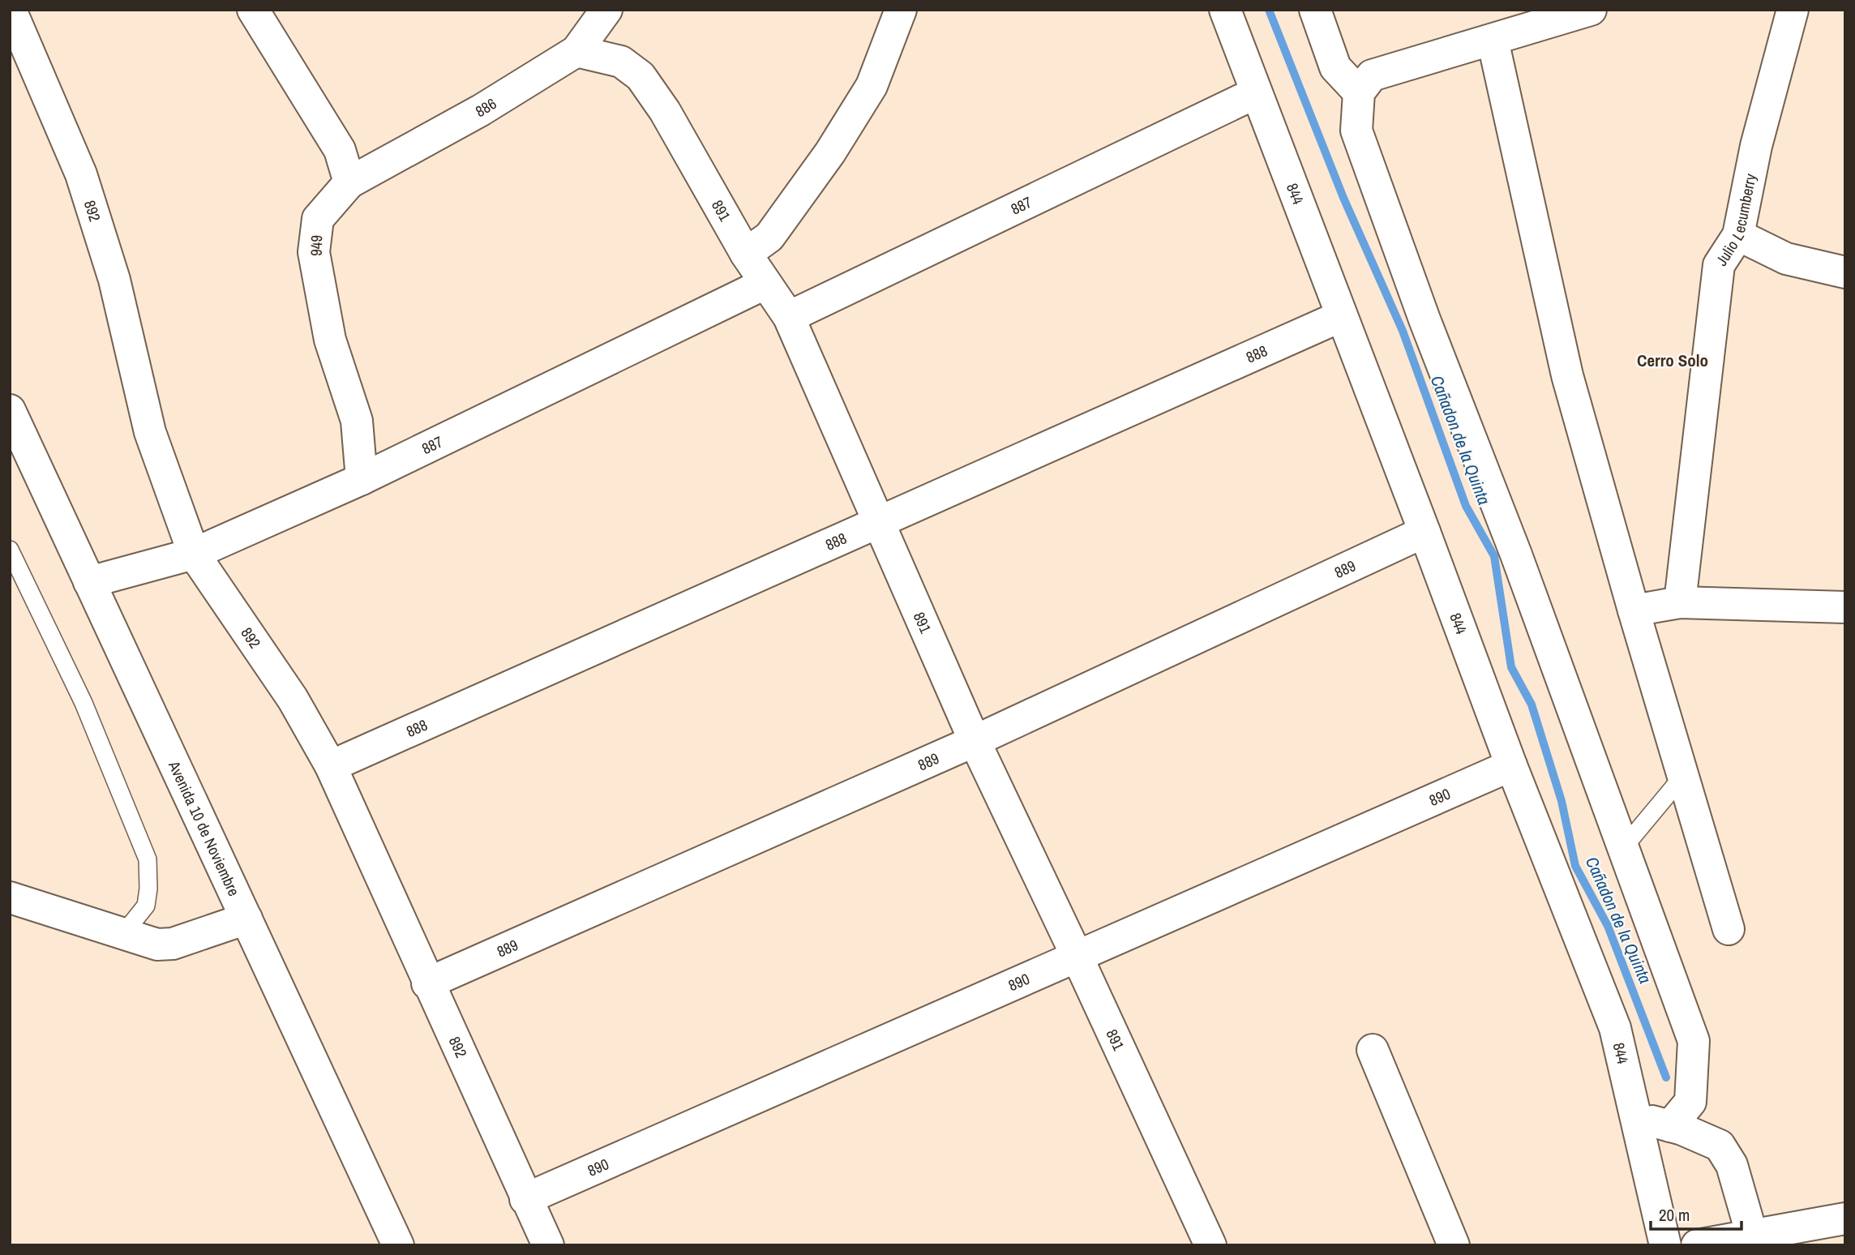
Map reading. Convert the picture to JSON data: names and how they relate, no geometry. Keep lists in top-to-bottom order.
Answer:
{
  "streets": {
    "street": [
      "886",
      "844",
      "887",
      "891",
      "892",
      "Julio Lecumberry",
      "949",
      "888",
      "889",
      "890",
      "Avenida 10 de Noviembre"
    ]
  },
  "crossings": [
    ["886", "891"],
    ["886", "949"],
    ["844", "887"],
    ["844", "888"],
    ["844", "889"],
    ["844", "890"],
    ["887", "891"],
    ["887", "892"],
    ["887", "949"],
    ["887", "Avenida 10 de Noviembre"],
    ["891", "888"],
    ["891", "889"],
    ["891", "890"],
    ["892", "888"],
    ["892", "889"],
    ["892", "890"]
  ],
  "districts": ["Cerro Solo"],
  "water": ["Cañadon de la Quinta"],
  "scale_bar": "20 m"
}
